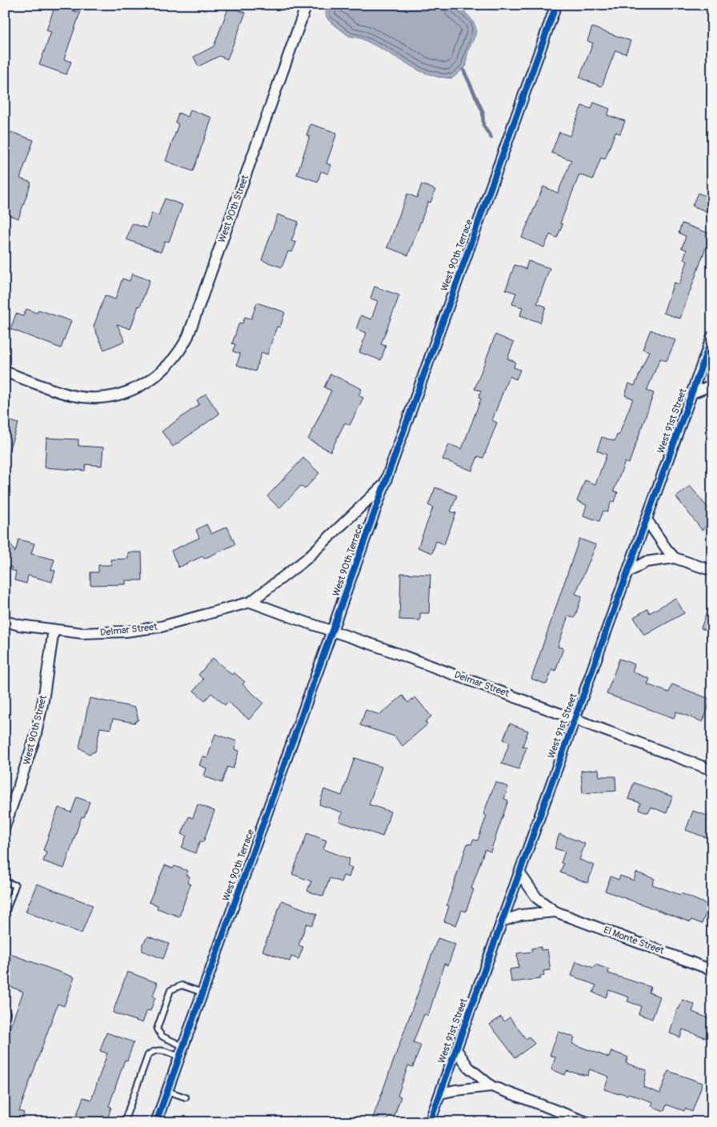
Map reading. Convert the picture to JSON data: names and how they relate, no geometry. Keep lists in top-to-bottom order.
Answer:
{
  "streets": {
    "street": [
      "West 90th Street",
      "West 90th Terrace",
      "West 91st Street",
      "Delmar Street",
      "El Monte Street"
    ]
  },
  "crossings": [
    ["West 90th Street", "Delmar Street"],
    ["West 90th Terrace", "Delmar Street"],
    ["West 91st Street", "Delmar Street"],
    ["West 91st Street", "El Monte Street"]
  ]
}
